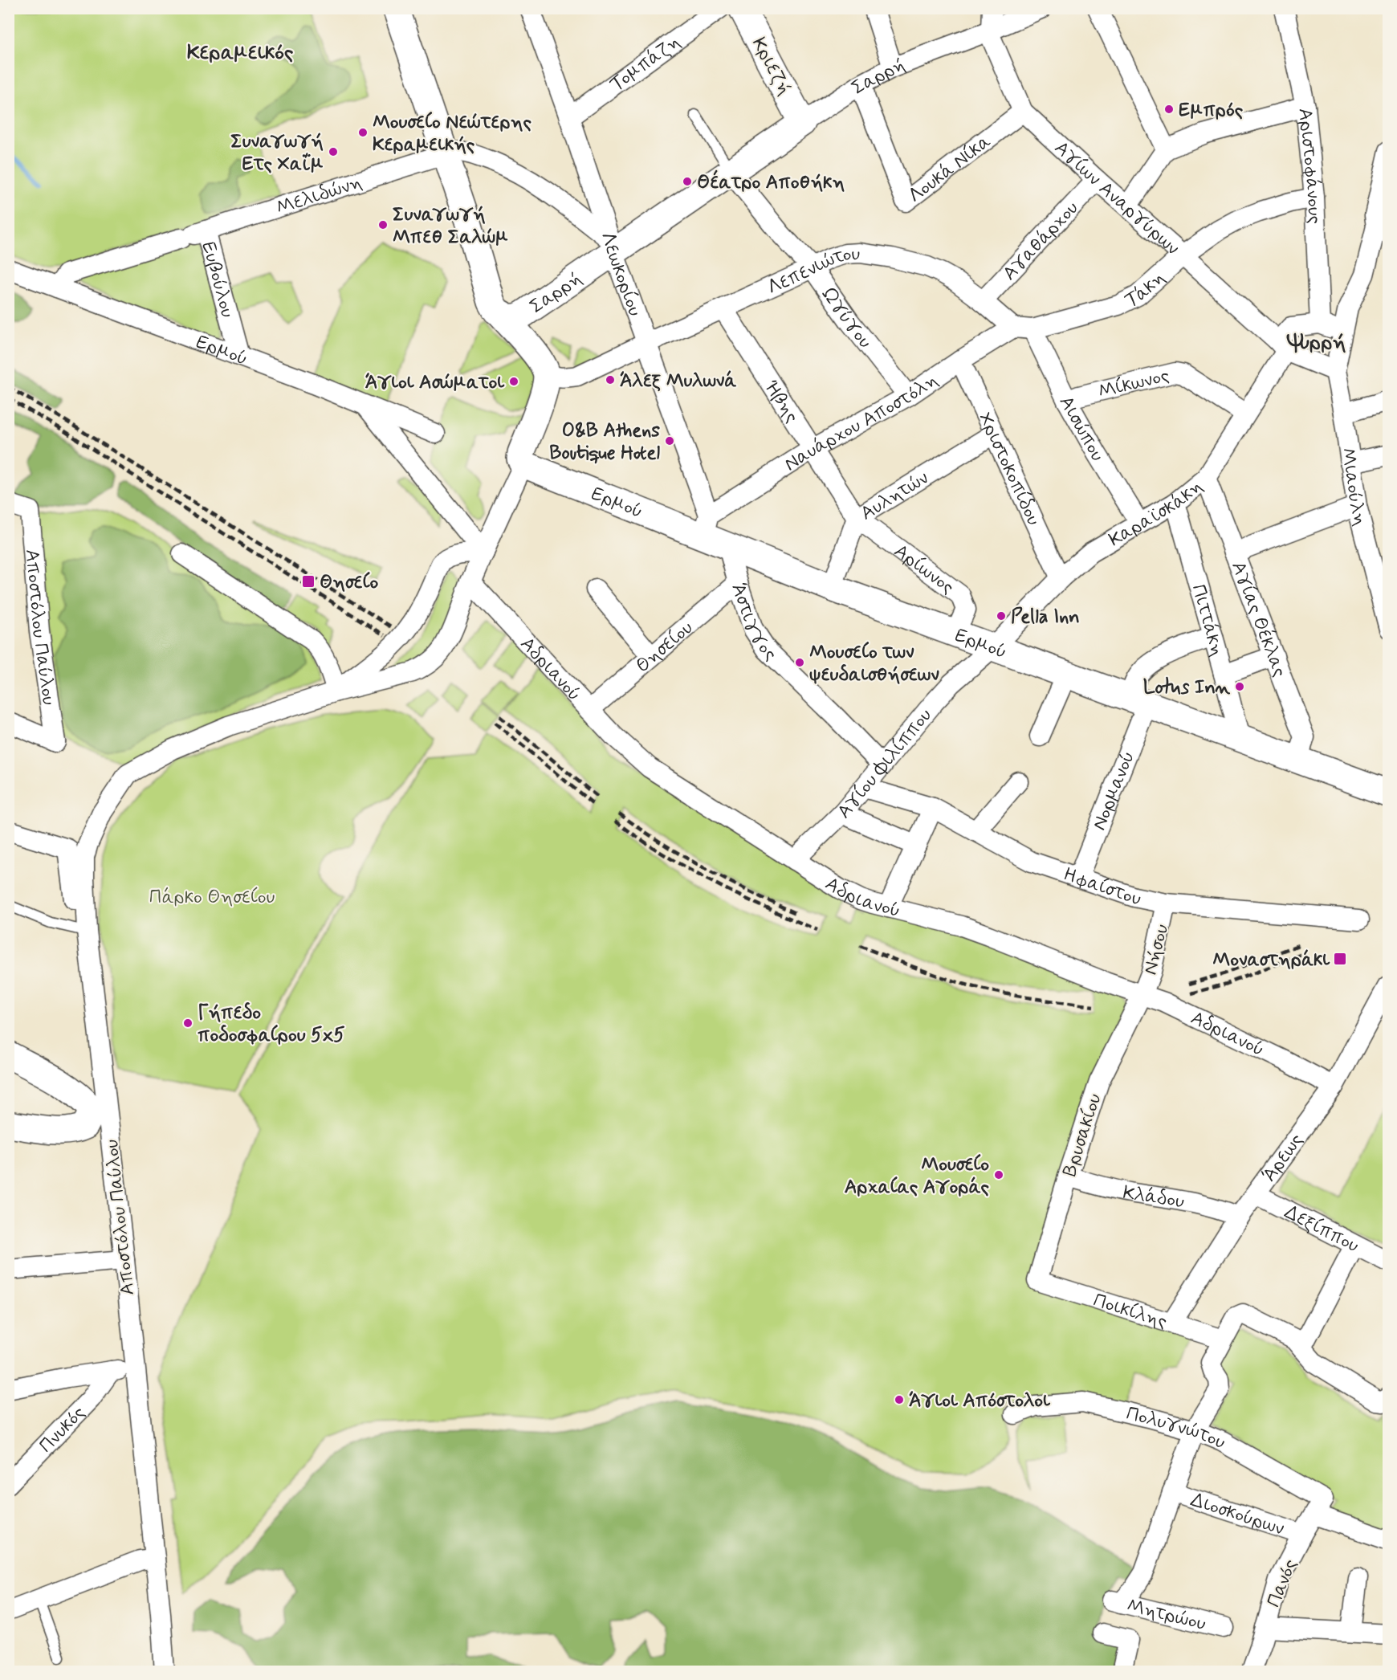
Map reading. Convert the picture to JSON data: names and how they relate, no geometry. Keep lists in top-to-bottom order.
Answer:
{
  "streets": {
    "street": [
      "Τομπάζη",
      "Κριεζή",
      "Σαρρή",
      "Λουκά Νίκα",
      "Αριστοφάνους",
      "Μελιδώνη",
      "Αγίων Αναργύρων",
      "Αγαθάρχου",
      "Λεωκορίου",
      "Λεπενιώτου",
      "Ευβούλου",
      "Τάκη",
      "Ωγύγου",
      "Ερμού",
      "Μίκωνος",
      "Ήβης",
      "Ναυάρχου Αποστόλη",
      "Αισώπου",
      "Χριστοκοπίδου",
      "Μιαούλη",
      "Αυλητών",
      "Καραϊσκάκη",
      "Αρίωνος",
      "Άστιγγος",
      "Αγίας Θέκλας",
      "Πιττάκη",
      "Αποστόλου Παύλου",
      "Θησείου",
      "Αδριανού",
      "Αγίου Φιλίππου",
      "Νορμανού",
      "Ηφαίστου",
      "Νήσου",
      "Βρυσακίου",
      "Άρεως",
      "Κλάδου",
      "Δεξίππου",
      "Ποικίλης",
      "Πνυκός",
      "Πολυγνώτου",
      "Διοσκούρων",
      "Πανός",
      "Μητρώου"
    ]
  },
  "crossings": [
    ["Τομπάζη", "Λεωκορίου"],
    ["Κριεζή", "Σαρρή"],
    ["Σαρρή", "Λουκά Νίκα"],
    ["Σαρρή", "Μελιδώνη"],
    ["Σαρρή", "Αγίων Αναργύρων"],
    ["Σαρρή", "Λεωκορίου"],
    ["Σαρρή", "Ωγύγου"],
    ["Λουκά Νίκα", "Αγίων Αναργύρων"],
    ["Αριστοφάνους", "Τάκη"],
    ["Αριστοφάνους", "Καραϊσκάκη"],
    ["Μελιδώνη", "Λεωκορίου"],
    ["Μελιδώνη", "Ευβούλου"],
    ["Μελιδώνη", "Ερμού"],
    ["Αγίων Αναργύρων", "Αγαθάρχου"],
    ["Αγίων Αναργύρων", "Τάκη"],
    ["Αγίων Αναργύρων", "Μιαούλη"],
    ["Αγίων Αναργύρων", "Καραϊσκάκη"],
    ["Αγαθάρχου", "Λεπενιώτου"],
    ["Λεωκορίου", "Λεπενιώτου"],
    ["Λεωκορίου", "Ερμού"],
    ["Λεωκορίου", "Ναυάρχου Αποστόλη"],
    ["Λεπενιώτου", "Τάκη"],
    ["Λεπενιώτου", "Ωγύγου"],
    ["Λεπενιώτου", "Ήβης"],
    ["Λεπενιώτου", "Ναυάρχου Αποστόλη"],
    ["Ευβούλου", "Ερμού"],
    ["Τάκη", "Ναυάρχου Αποστόλη"],
    ["Τάκη", "Αισώπου"],
    ["Ωγύγου", "Ναυάρχου Αποστόλη"],
    ["Ερμού", "Ναυάρχου Αποστόλη"],
    ["Ερμού", "Αυλητών"],
    ["Ερμού", "Καραϊσκάκη"],
    ["Ερμού", "Αρίωνος"],
    ["Ερμού", "Άστιγγος"],
    ["Ερμού", "Αγίας Θέκλας"],
    ["Ερμού", "Πιττάκη"],
    ["Ερμού", "Αγίου Φιλίππου"],
    ["Ερμού", "Νορμανού"],
    ["Μίκωνος", "Αισώπου"],
    ["Μίκωνος", "Καραϊσκάκη"],
    ["Ήβης", "Ναυάρχου Αποστόλη"],
    ["Ήβης", "Αυλητών"],
    ["Ήβης", "Αρίωνος"],
    ["Ναυάρχου Αποστόλη", "Χριστοκοπίδου"],
    ["Αισώπου", "Καραϊσκάκη"],
    ["Χριστοκοπίδου", "Αυλητών"],
    ["Χριστοκοπίδου", "Καραϊσκάκη"],
    ["Αυλητών", "Αρίωνος"],
    ["Καραϊσκάκη", "Αγίας Θέκλας"],
    ["Καραϊσκάκη", "Πιττάκη"],
    ["Καραϊσκάκη", "Αγίου Φιλίππου"],
    ["Άστιγγος", "Θησείου"],
    ["Άστιγγος", "Αγίου Φιλίππου"],
    ["Πιττάκη", "Νορμανού"],
    ["Αποστόλου Παύλου", "Πνυκός"],
    ["Θησείου", "Αδριανού"],
    ["Αδριανού", "Αγίου Φιλίππου"],
    ["Αδριανού", "Νήσου"],
    ["Αδριανού", "Βρυσακίου"],
    ["Αδριανού", "Άρεως"],
    ["Αγίου Φιλίππου", "Ηφαίστου"],
    ["Νορμανού", "Ηφαίστου"],
    ["Ηφαίστου", "Νήσου"],
    ["Νήσου", "Βρυσακίου"],
    ["Βρυσακίου", "Κλάδου"],
    ["Βρυσακίου", "Ποικίλης"],
    ["Άρεως", "Κλάδου"],
    ["Άρεως", "Δεξίππου"],
    ["Άρεως", "Ποικίλης"],
    ["Ποικίλης", "Διοσκούρων"],
    ["Πολυγνώτου", "Διοσκούρων"],
    ["Πολυγνώτου", "Πανός"],
    ["Διοσκούρων", "Πανός"],
    ["Διοσκούρων", "Μητρώου"]
  ],
  "districts": ["Κεραμεικός", "Ψυρρή"],
  "parks": ["Πάρκο Θησείου"],
  "places": {
    "other": [
      "Εμπρός",
      "Μουσείο Νεώτερης Κεραμεικής",
      "Συναγωγή Ετς Χαΐμ",
      "Θέατρο Αποθήκη",
      "Συναγωγή Μπεθ Σαλώμ",
      "Άλεξ Μυλωνά",
      "Άγιοι Ασώματοι",
      "O&B Athens Boutique Hotel",
      "Pella Inn",
      "Μουσείο των ψευδαισθήσεων",
      "Lotus Inn",
      "Γήπεδο ποδοσφαίρου 5x5",
      "Μουσείο Αρχαίας Αγοράς",
      "Άγιοι Απόστολοι"
    ],
    "transit": ["Θησείο", "Μοναστηράκι"]
  }
}
